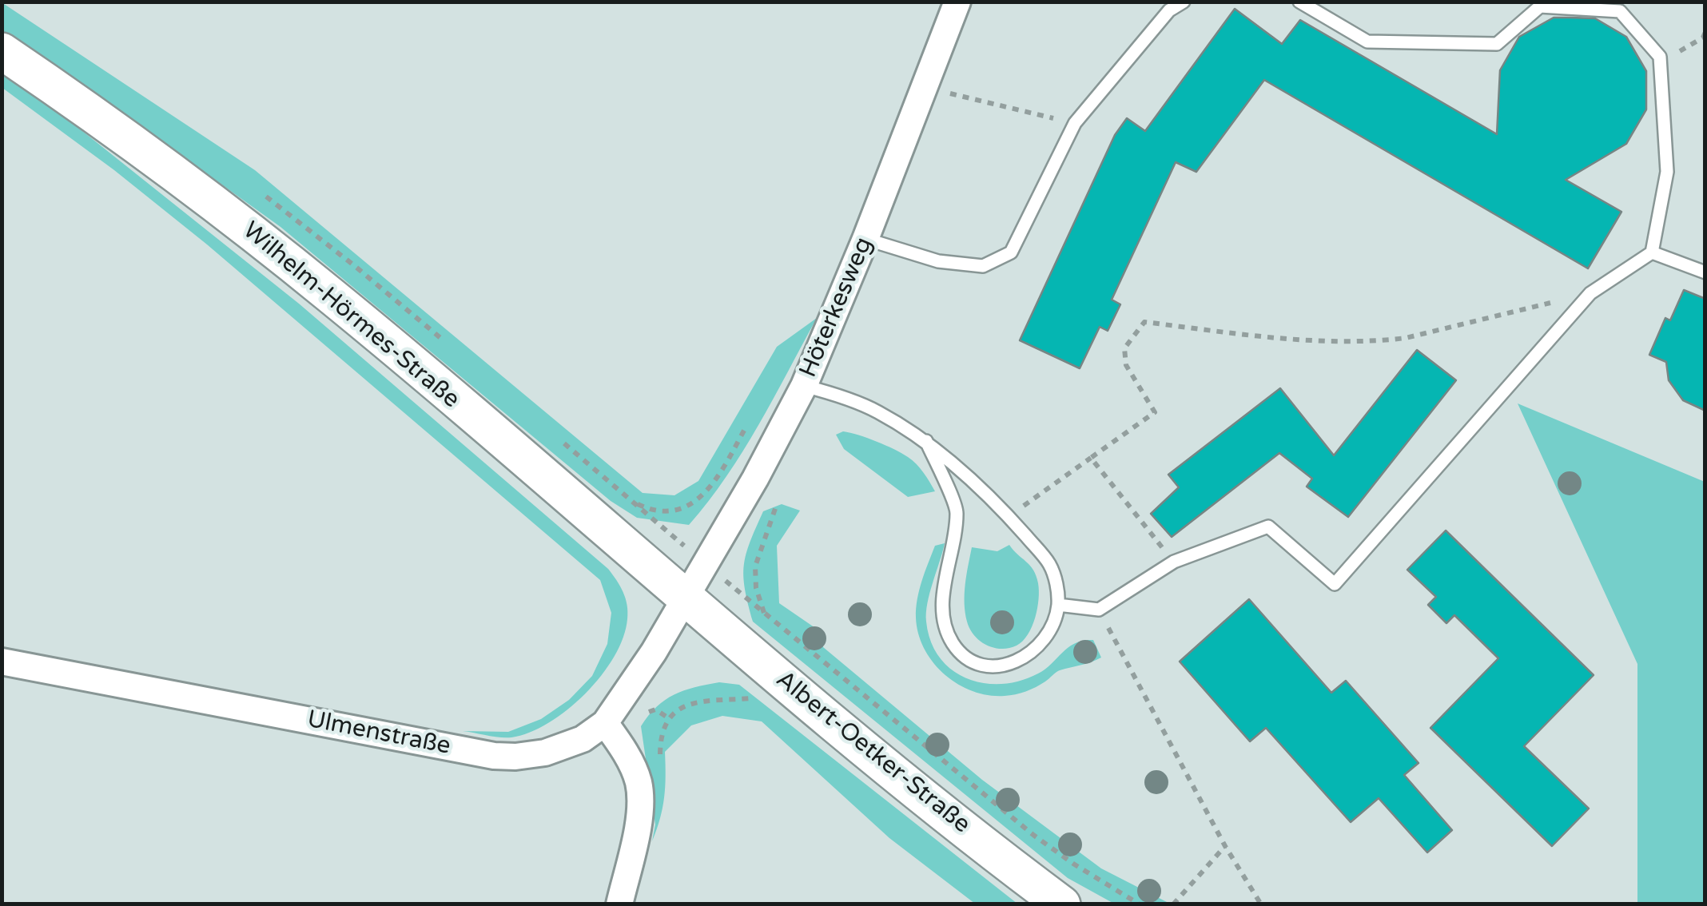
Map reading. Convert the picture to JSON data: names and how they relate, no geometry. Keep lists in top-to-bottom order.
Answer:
{
  "streets": {
    "street": [
      "Höterkesweg",
      "Wilhelm-Hörmes-Straße",
      "Ulmenstraße",
      "Albert-Oetker-Straße"
    ]
  },
  "crossings": [
    ["Höterkesweg", "Wilhelm-Hörmes-Straße"],
    ["Höterkesweg", "Ulmenstraße"],
    ["Höterkesweg", "Albert-Oetker-Straße"],
    ["Wilhelm-Hörmes-Straße", "Ulmenstraße"],
    ["Wilhelm-Hörmes-Straße", "Albert-Oetker-Straße"],
    ["Ulmenstraße", "Albert-Oetker-Straße"]
  ]
}
